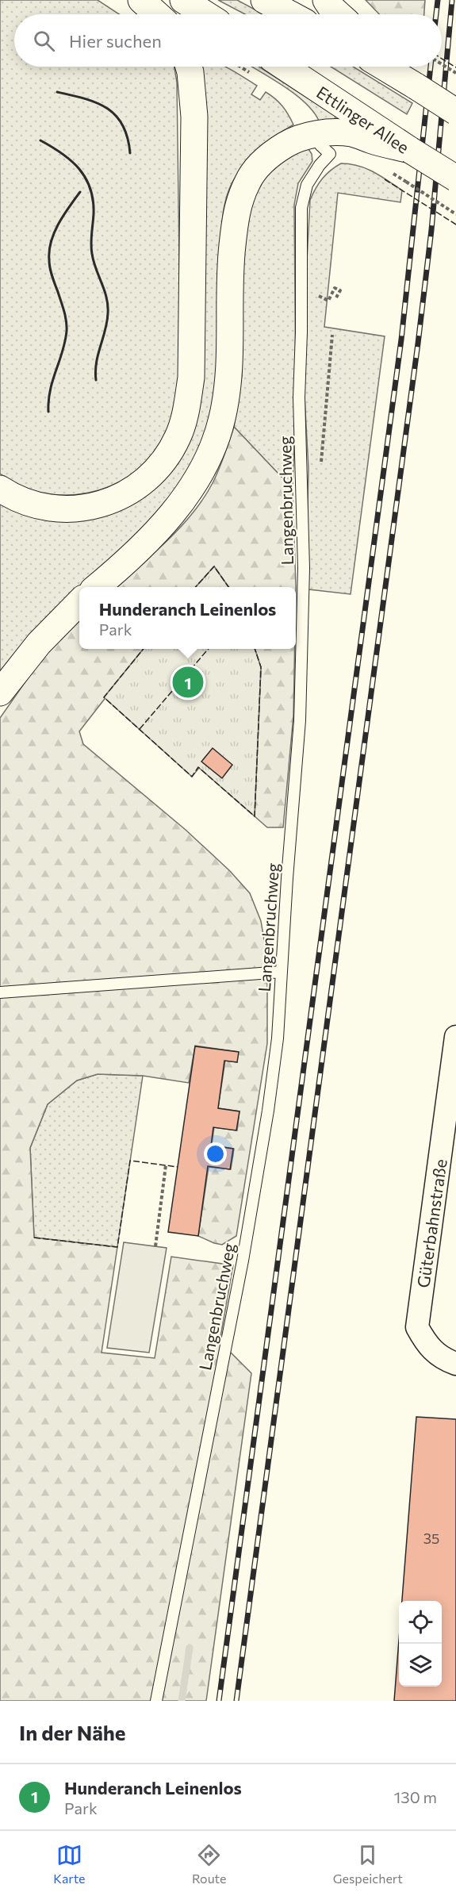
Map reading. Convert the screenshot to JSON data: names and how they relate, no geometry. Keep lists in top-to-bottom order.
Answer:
{
  "streets": {
    "main road": ["Ettlinger Allee"],
    "street": ["Güterbahnstraße"],
    "lane": ["Langenbruchweg"]
  },
  "house_numbers": ["35"],
  "page": {
    "search": "Hier suchen",
    "popup": ["Hunderanch Leinenlos", "Park"],
    "pins": "1",
    "heading": "In der Nähe",
    "list": [
      {
        "mark": "1",
        "name": "Hunderanch Leinenlos",
        "note": "Park",
        "value": "130 m"
      }
    ],
    "nav": ["Karte", "Route", "Gespeichert"]
  }
}
